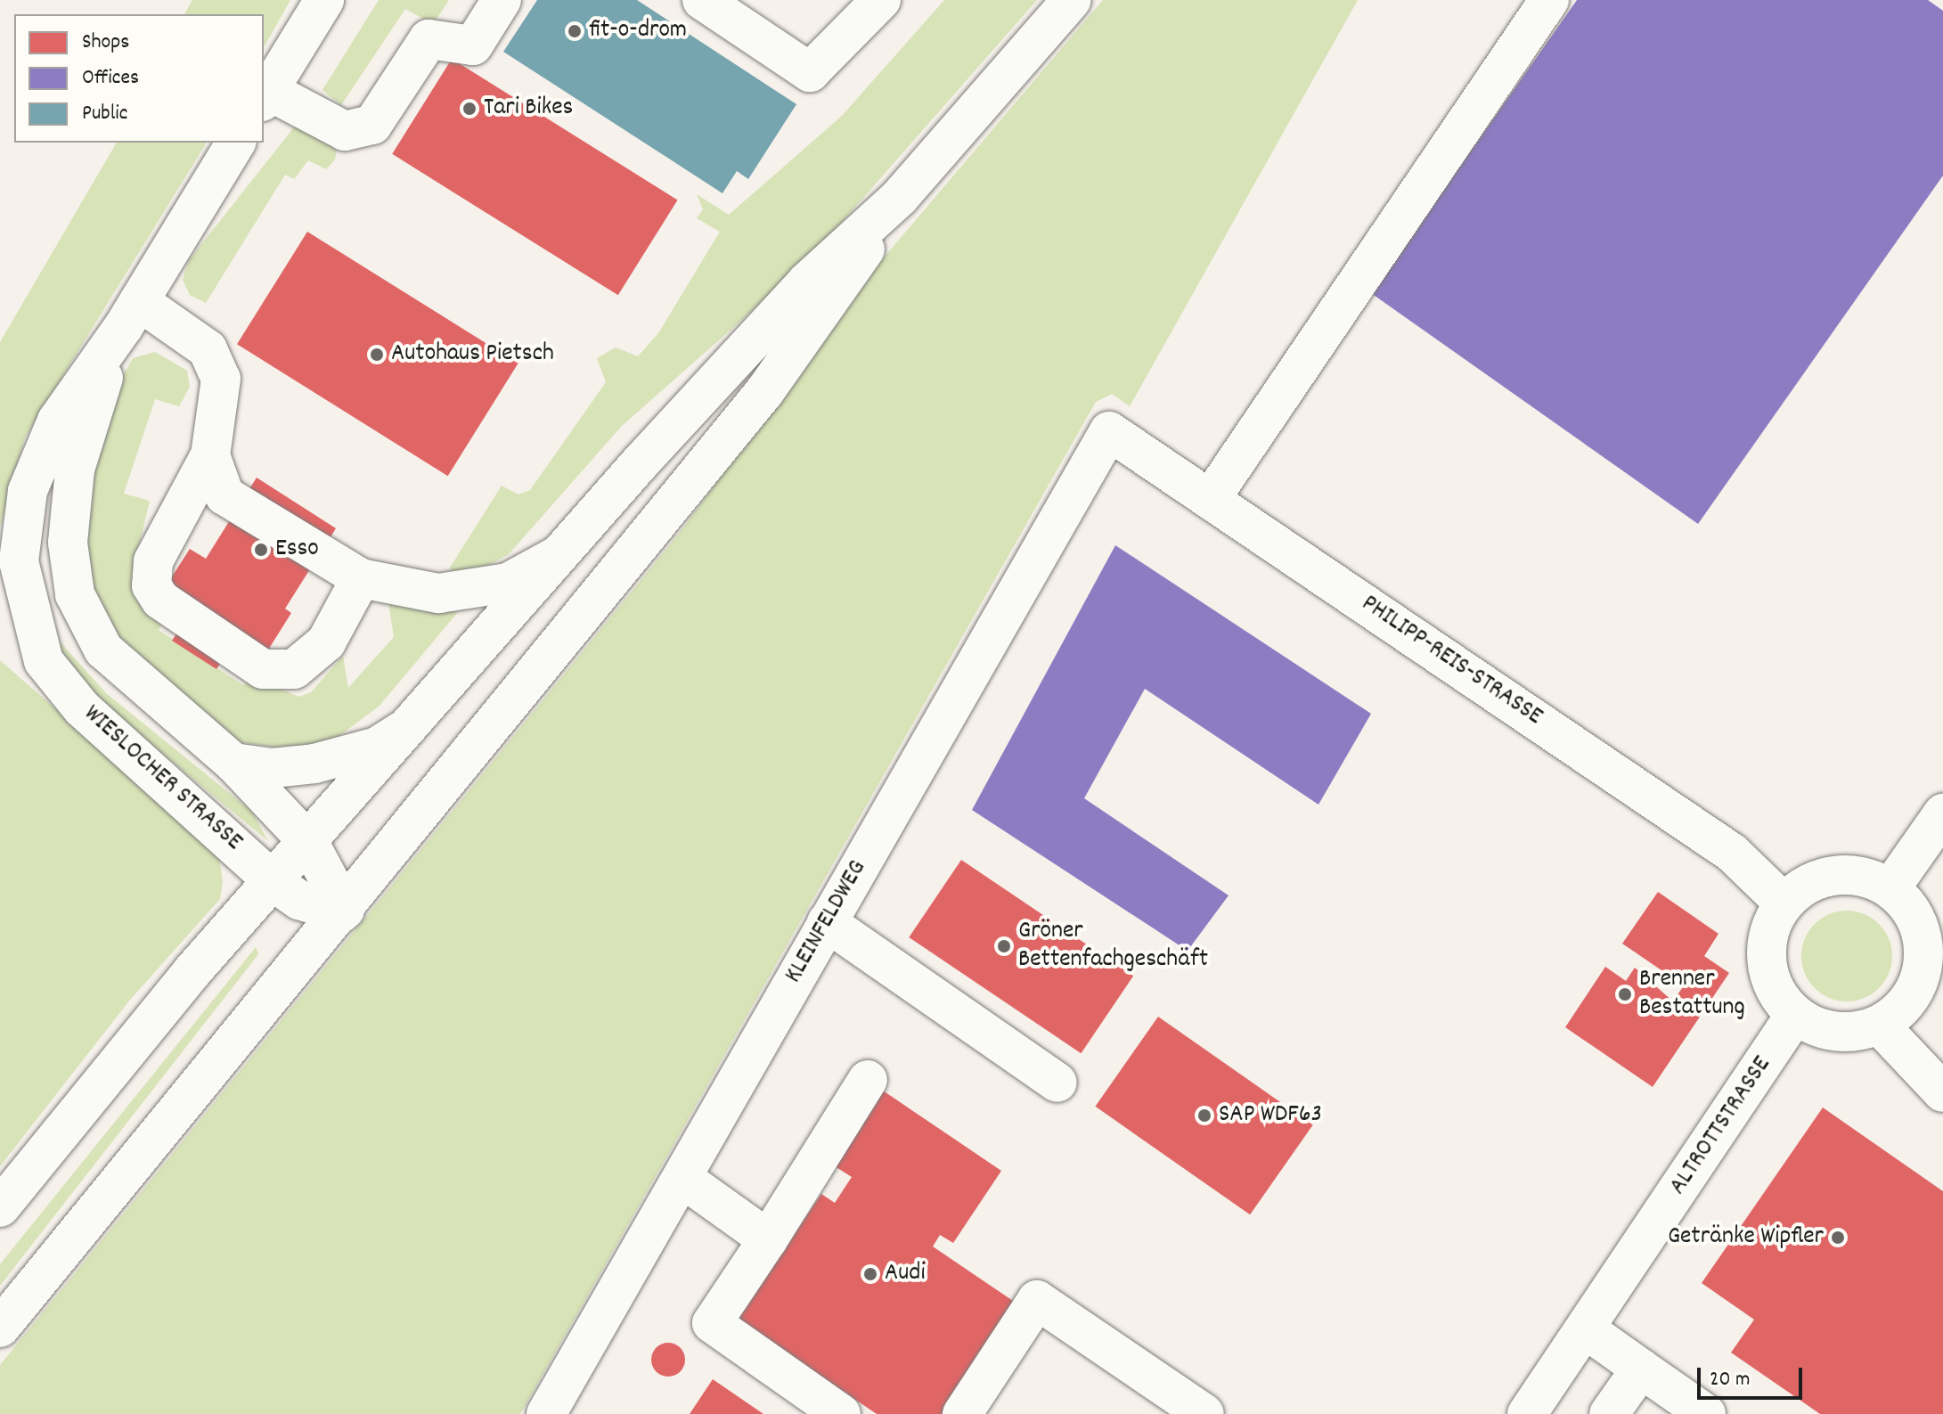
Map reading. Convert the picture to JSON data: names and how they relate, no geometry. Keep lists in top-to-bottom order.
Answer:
{
  "streets": {
    "street": [
      "PHILIPP-REIS-STRASSE",
      "WIESLOCHER STRASSE",
      "KLEINFELDWEG",
      "ALTROTTSTRASSE"
    ]
  },
  "crossings": [
    ["PHILIPP-REIS-STRASSE", "KLEINFELDWEG"],
    ["PHILIPP-REIS-STRASSE", "ALTROTTSTRASSE"]
  ],
  "places": [
    "fit-o-drom",
    "Tari Bikes",
    "Autohaus Pietsch",
    "Esso",
    "Gröner Bettenfachgeschäft",
    "Brenner Bestattung",
    "SAP WDF63",
    "Getränke Wipfler",
    "Audi"
  ],
  "legend": ["Shops", "Offices", "Public"],
  "scale_bar": "20 m"
}
